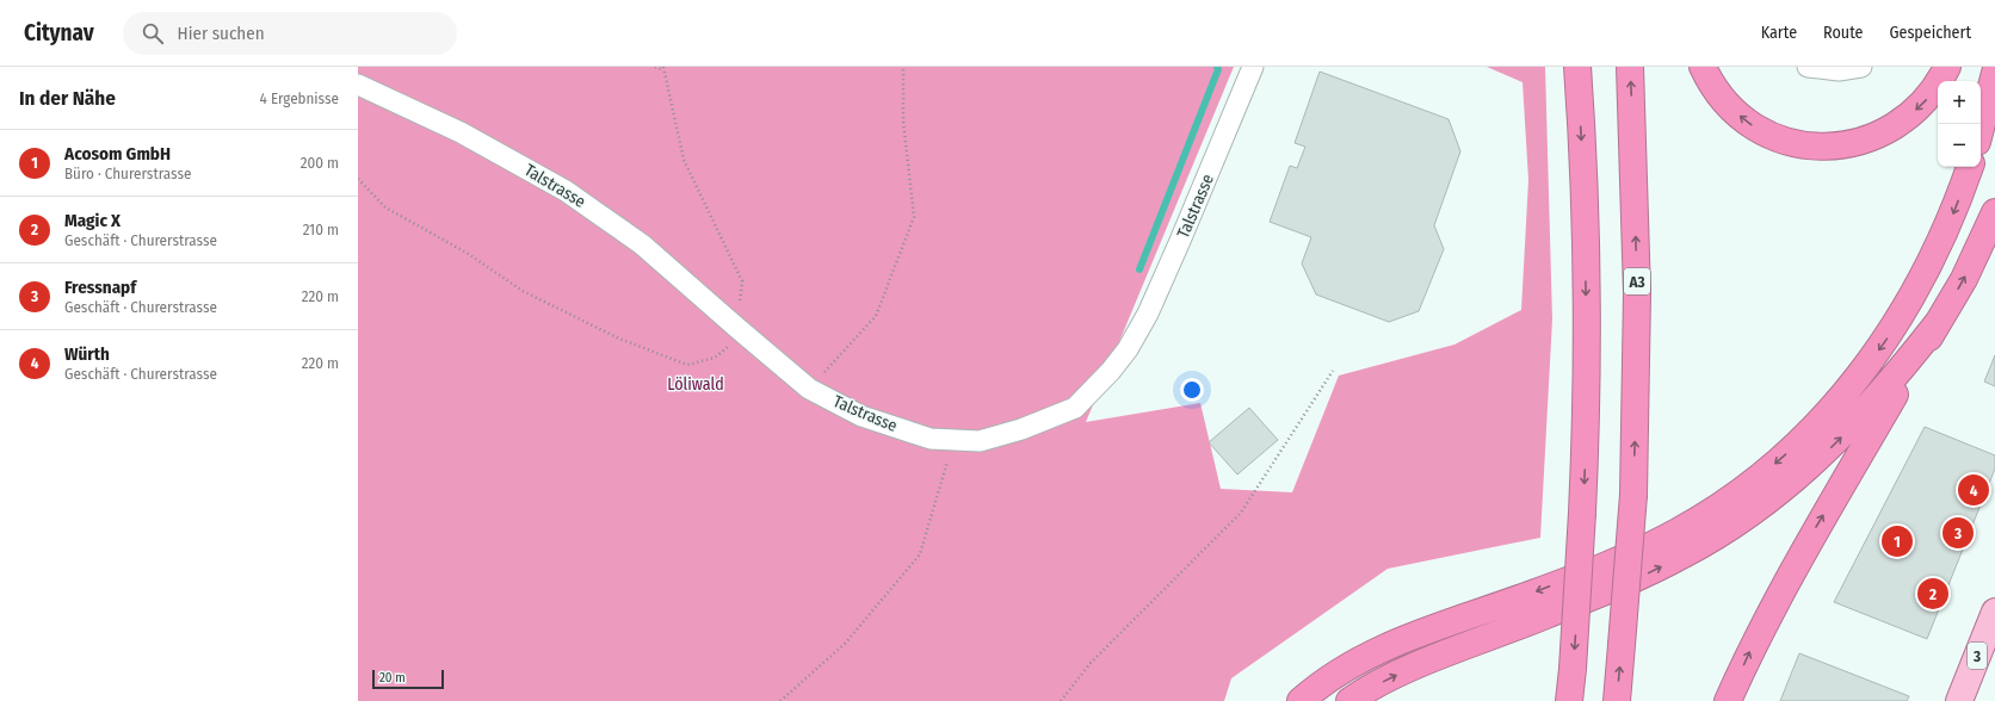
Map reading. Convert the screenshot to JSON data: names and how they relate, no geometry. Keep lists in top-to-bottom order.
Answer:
{
  "streets": {
    "highway": ["A3"],
    "main road": ["3"],
    "street": ["Talstrasse"]
  },
  "parks": ["Löliwald"],
  "scale_bar": "20 m",
  "page": {
    "header": "Citynav",
    "search": "Hier suchen",
    "nav": ["Karte", "Route", "Gespeichert"],
    "heading": ["In der Nähe", "4 Ergebnisse"],
    "map_buttons": ["+", "−"],
    "list": [
      {
        "mark": "1",
        "name": "Acosom GmbH",
        "note": "Büro · Churerstrasse",
        "value": "200 m"
      },
      {
        "mark": "2",
        "name": "Magic X",
        "note": "Geschäft · Churerstrasse",
        "value": "210 m"
      },
      {
        "mark": "3",
        "name": "Fressnapf",
        "note": "Geschäft · Churerstrasse",
        "value": "220 m"
      },
      {
        "mark": "4",
        "name": "Würth",
        "note": "Geschäft · Churerstrasse",
        "value": "220 m"
      }
    ],
    "pins": [
      "4",
      "3",
      "1",
      "2"
    ],
    "scale": "20 m"
  }
}
